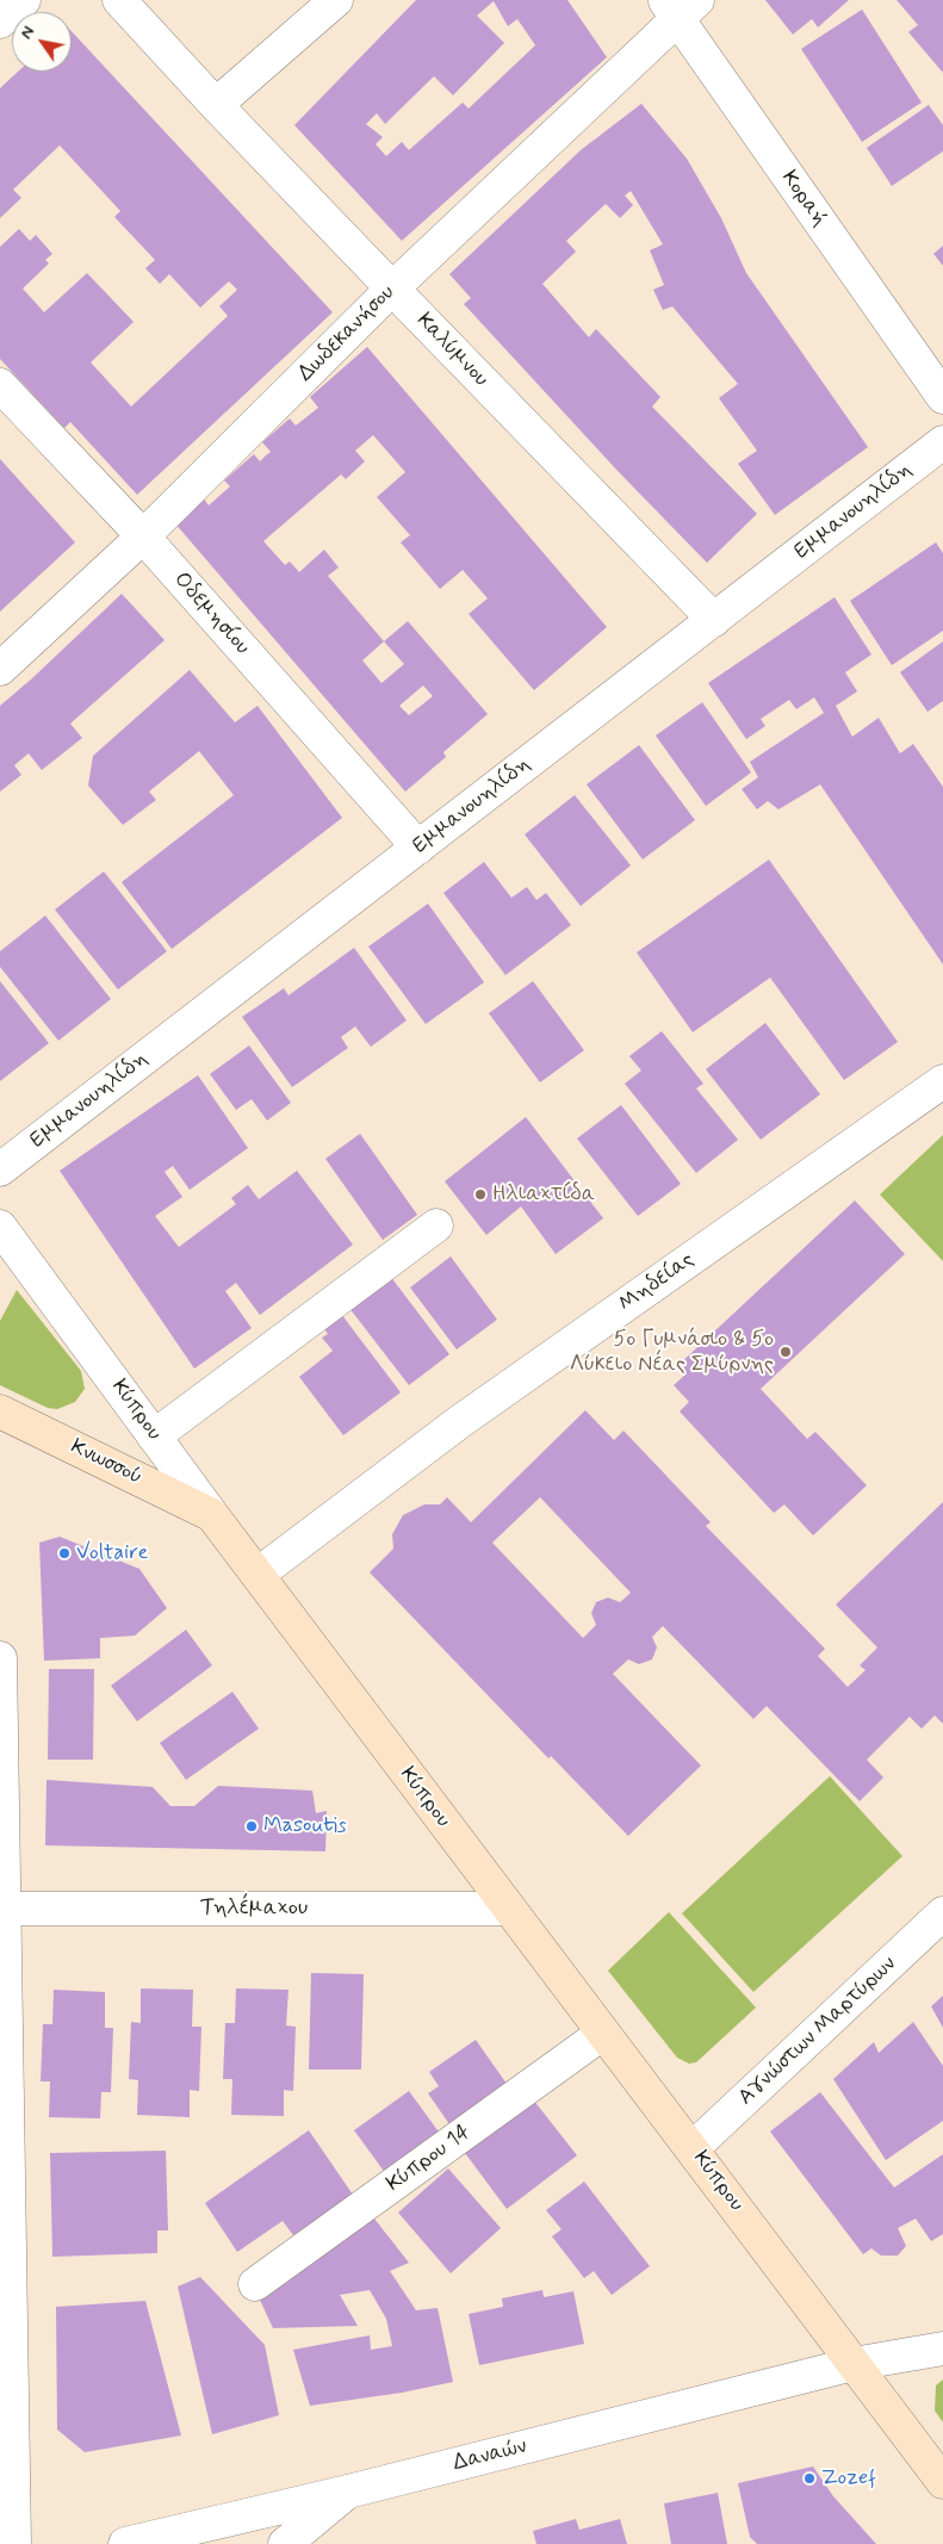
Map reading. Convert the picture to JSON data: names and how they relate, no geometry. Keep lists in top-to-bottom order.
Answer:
{
  "streets": {
    "street": [
      "Κοραή",
      "Δωδεκανήσου",
      "Καλύμνου",
      "Εμμανουηλίδη",
      "Οδεμησίου",
      "Μηδείας",
      "Κύπρου",
      "Κνωσσού",
      "Τηλέμαχου",
      "Αγνώστων Μαρτύρων",
      "Κύπρου 14",
      "Δαναών"
    ]
  },
  "crossings": [
    ["Κοραή", "Δωδεκανήσου"],
    ["Δωδεκανήσου", "Καλύμνου"],
    ["Δωδεκανήσου", "Οδεμησίου"],
    ["Καλύμνου", "Εμμανουηλίδη"],
    ["Εμμανουηλίδη", "Οδεμησίου"],
    ["Μηδείας", "Κύπρου"],
    ["Κύπρου", "Κνωσσού"],
    ["Κύπρου", "Τηλέμαχου"],
    ["Κύπρου", "Αγνώστων Μαρτύρων"],
    ["Κύπρου", "Κύπρου 14"],
    ["Κύπρου", "Δαναών"]
  ],
  "places": [
    "Ηλιαχτίδα",
    "5ο Γυμνάσιο & 5ο Λύκειο Νέας Σμύρνης",
    "Voltaire",
    "Masoutis",
    "Zozef"
  ],
  "north": "top left"
}
